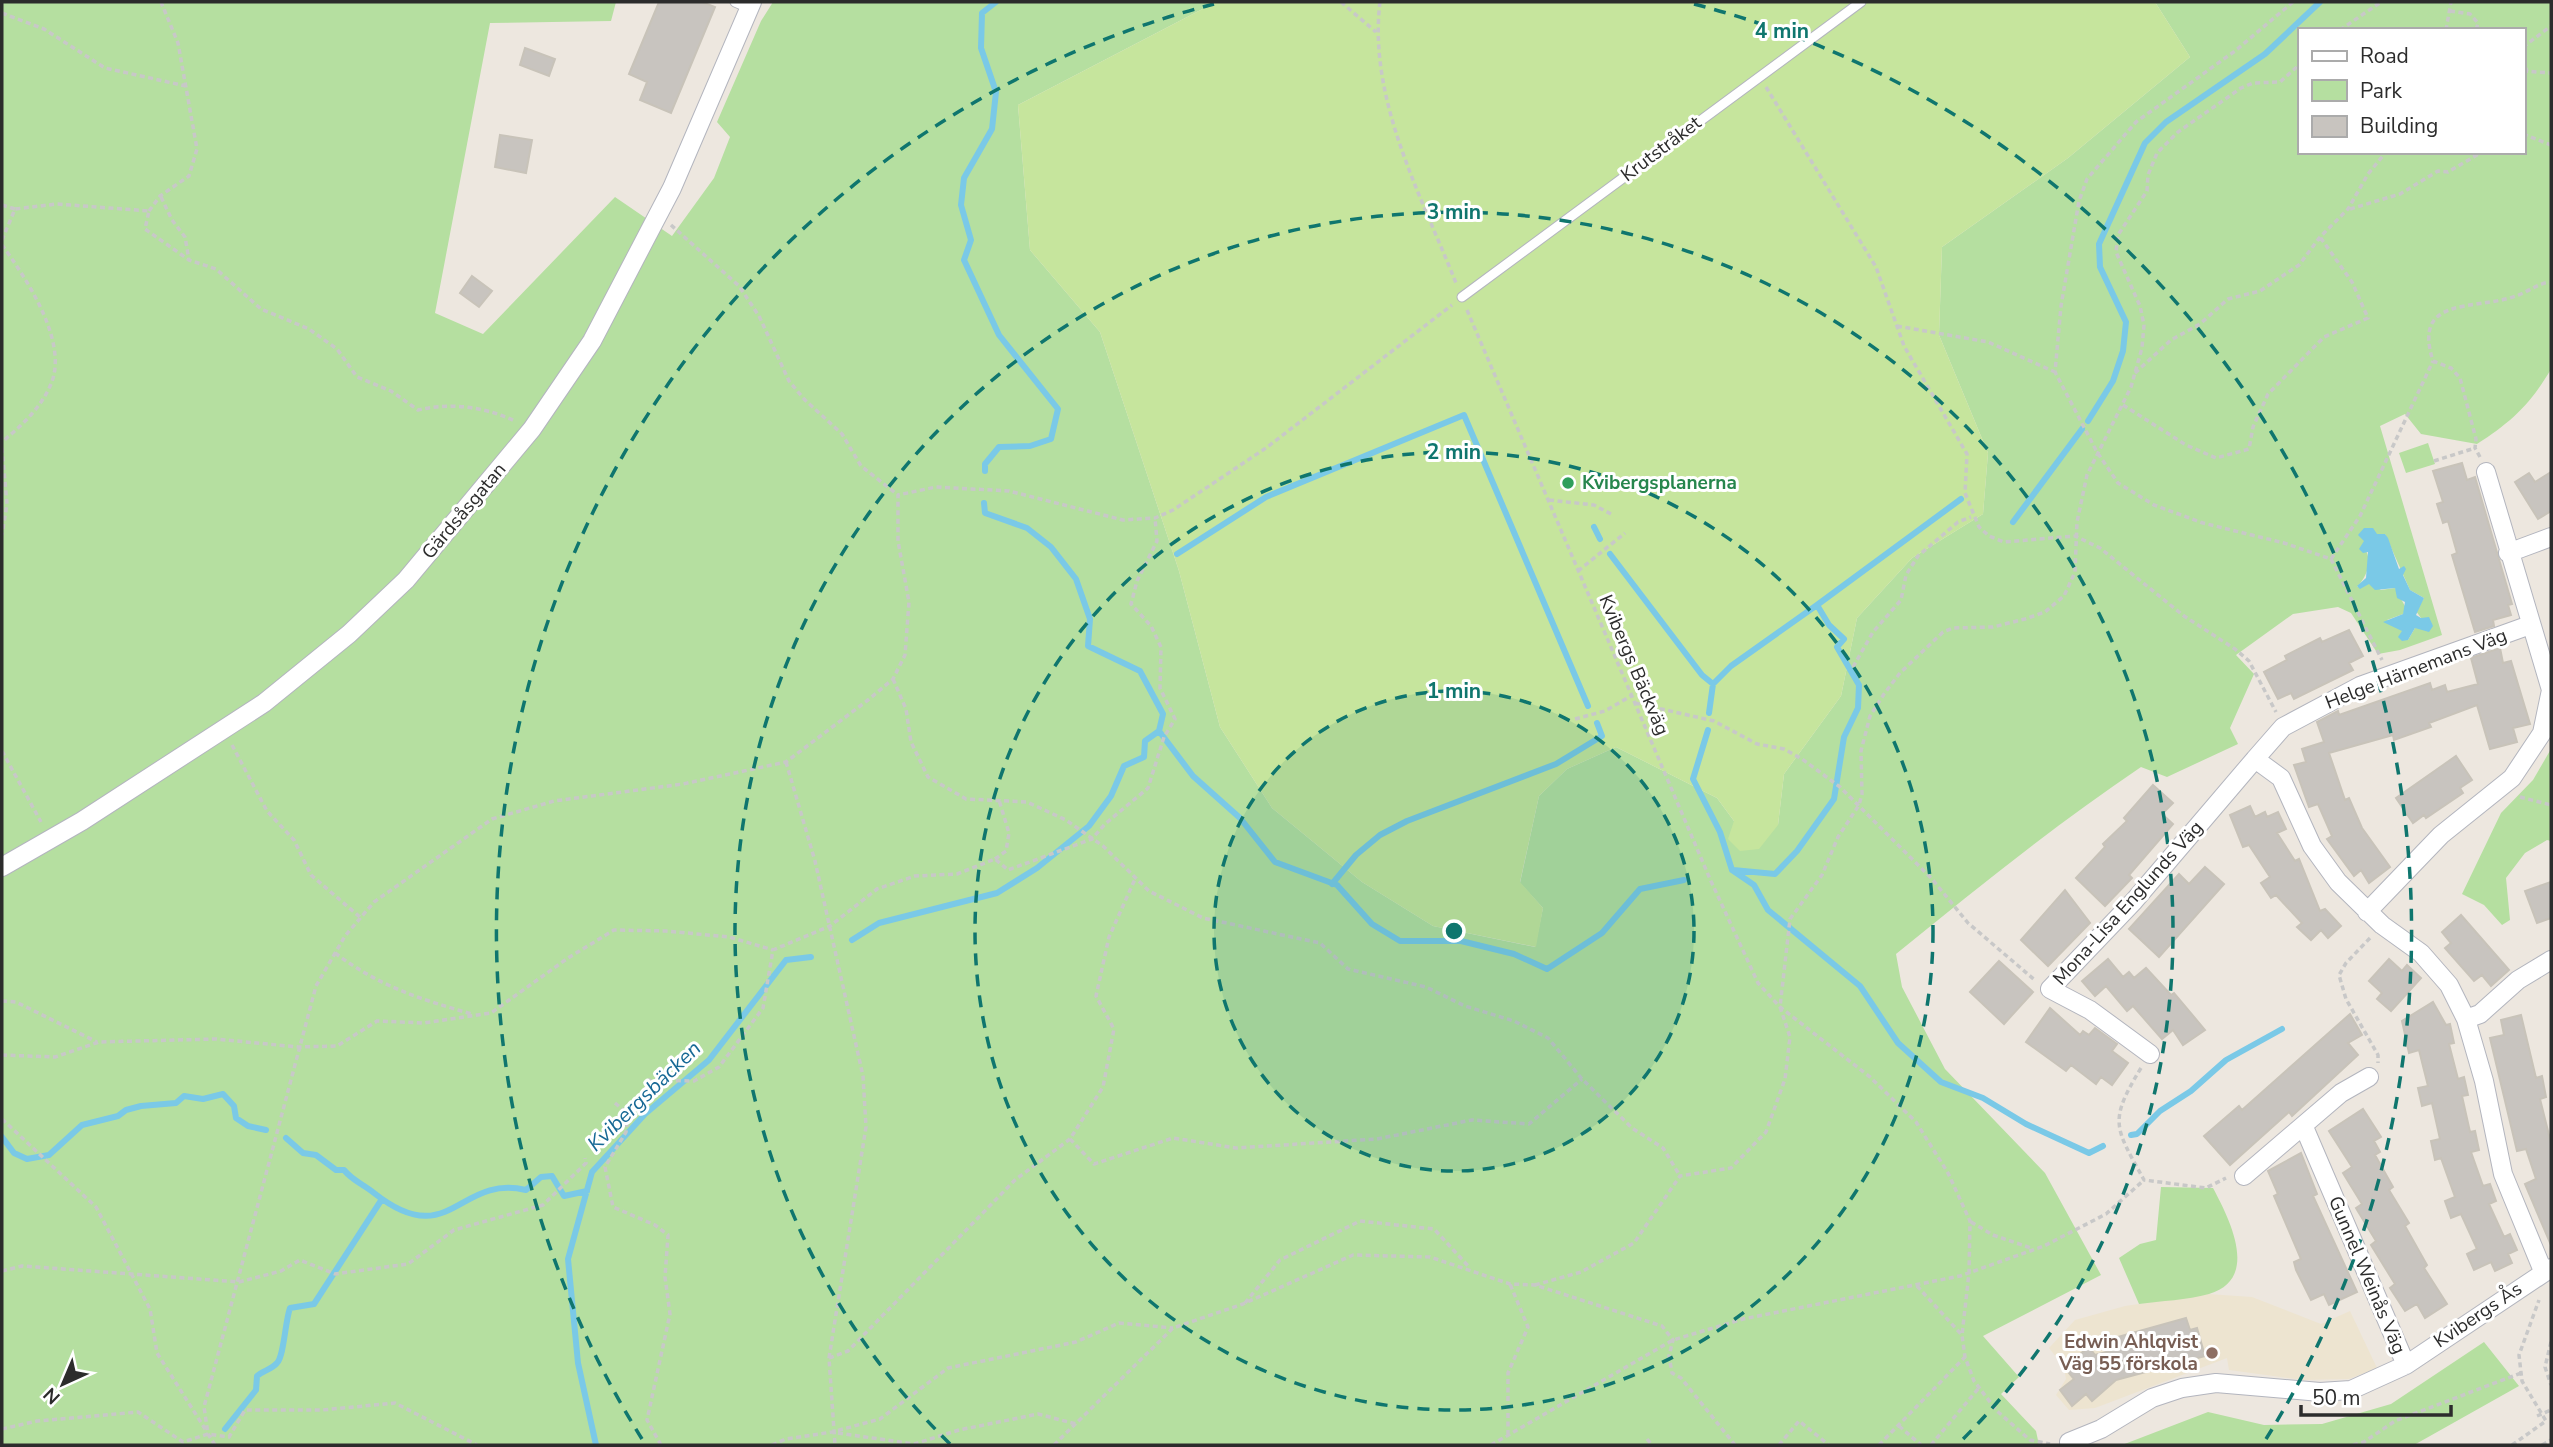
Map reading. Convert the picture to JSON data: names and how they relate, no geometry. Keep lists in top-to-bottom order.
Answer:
{
  "streets": {
    "street": [
      "Gärdsåsgatan",
      "Helge Härnemans Väg",
      "Mona-Lisa Englunds Väg",
      "Gunnel Weinås Väg",
      "Kvibergs Ås"
    ],
    "lane": ["Krutstråket"],
    "path": ["Kvibergs Bäckväg"]
  },
  "crossings": [
    ["Krutstråket", "Kvibergs Bäckväg"],
    ["Helge Härnemans Väg", "Mona-Lisa Englunds Väg"],
    ["Gunnel Weinås Väg", "Kvibergs Ås"]
  ],
  "water": ["Kvibergsbäcken"],
  "places": ["Kvibergsplanerna", "Edwin Ahlqvist Väg 55 förskola"],
  "legend": ["Road", "Park", "Building"],
  "scale_bar": "50 m",
  "north": "bottom left",
  "rings": [
    "4 min",
    "3 min",
    "2 min",
    "1 min"
  ]
}
